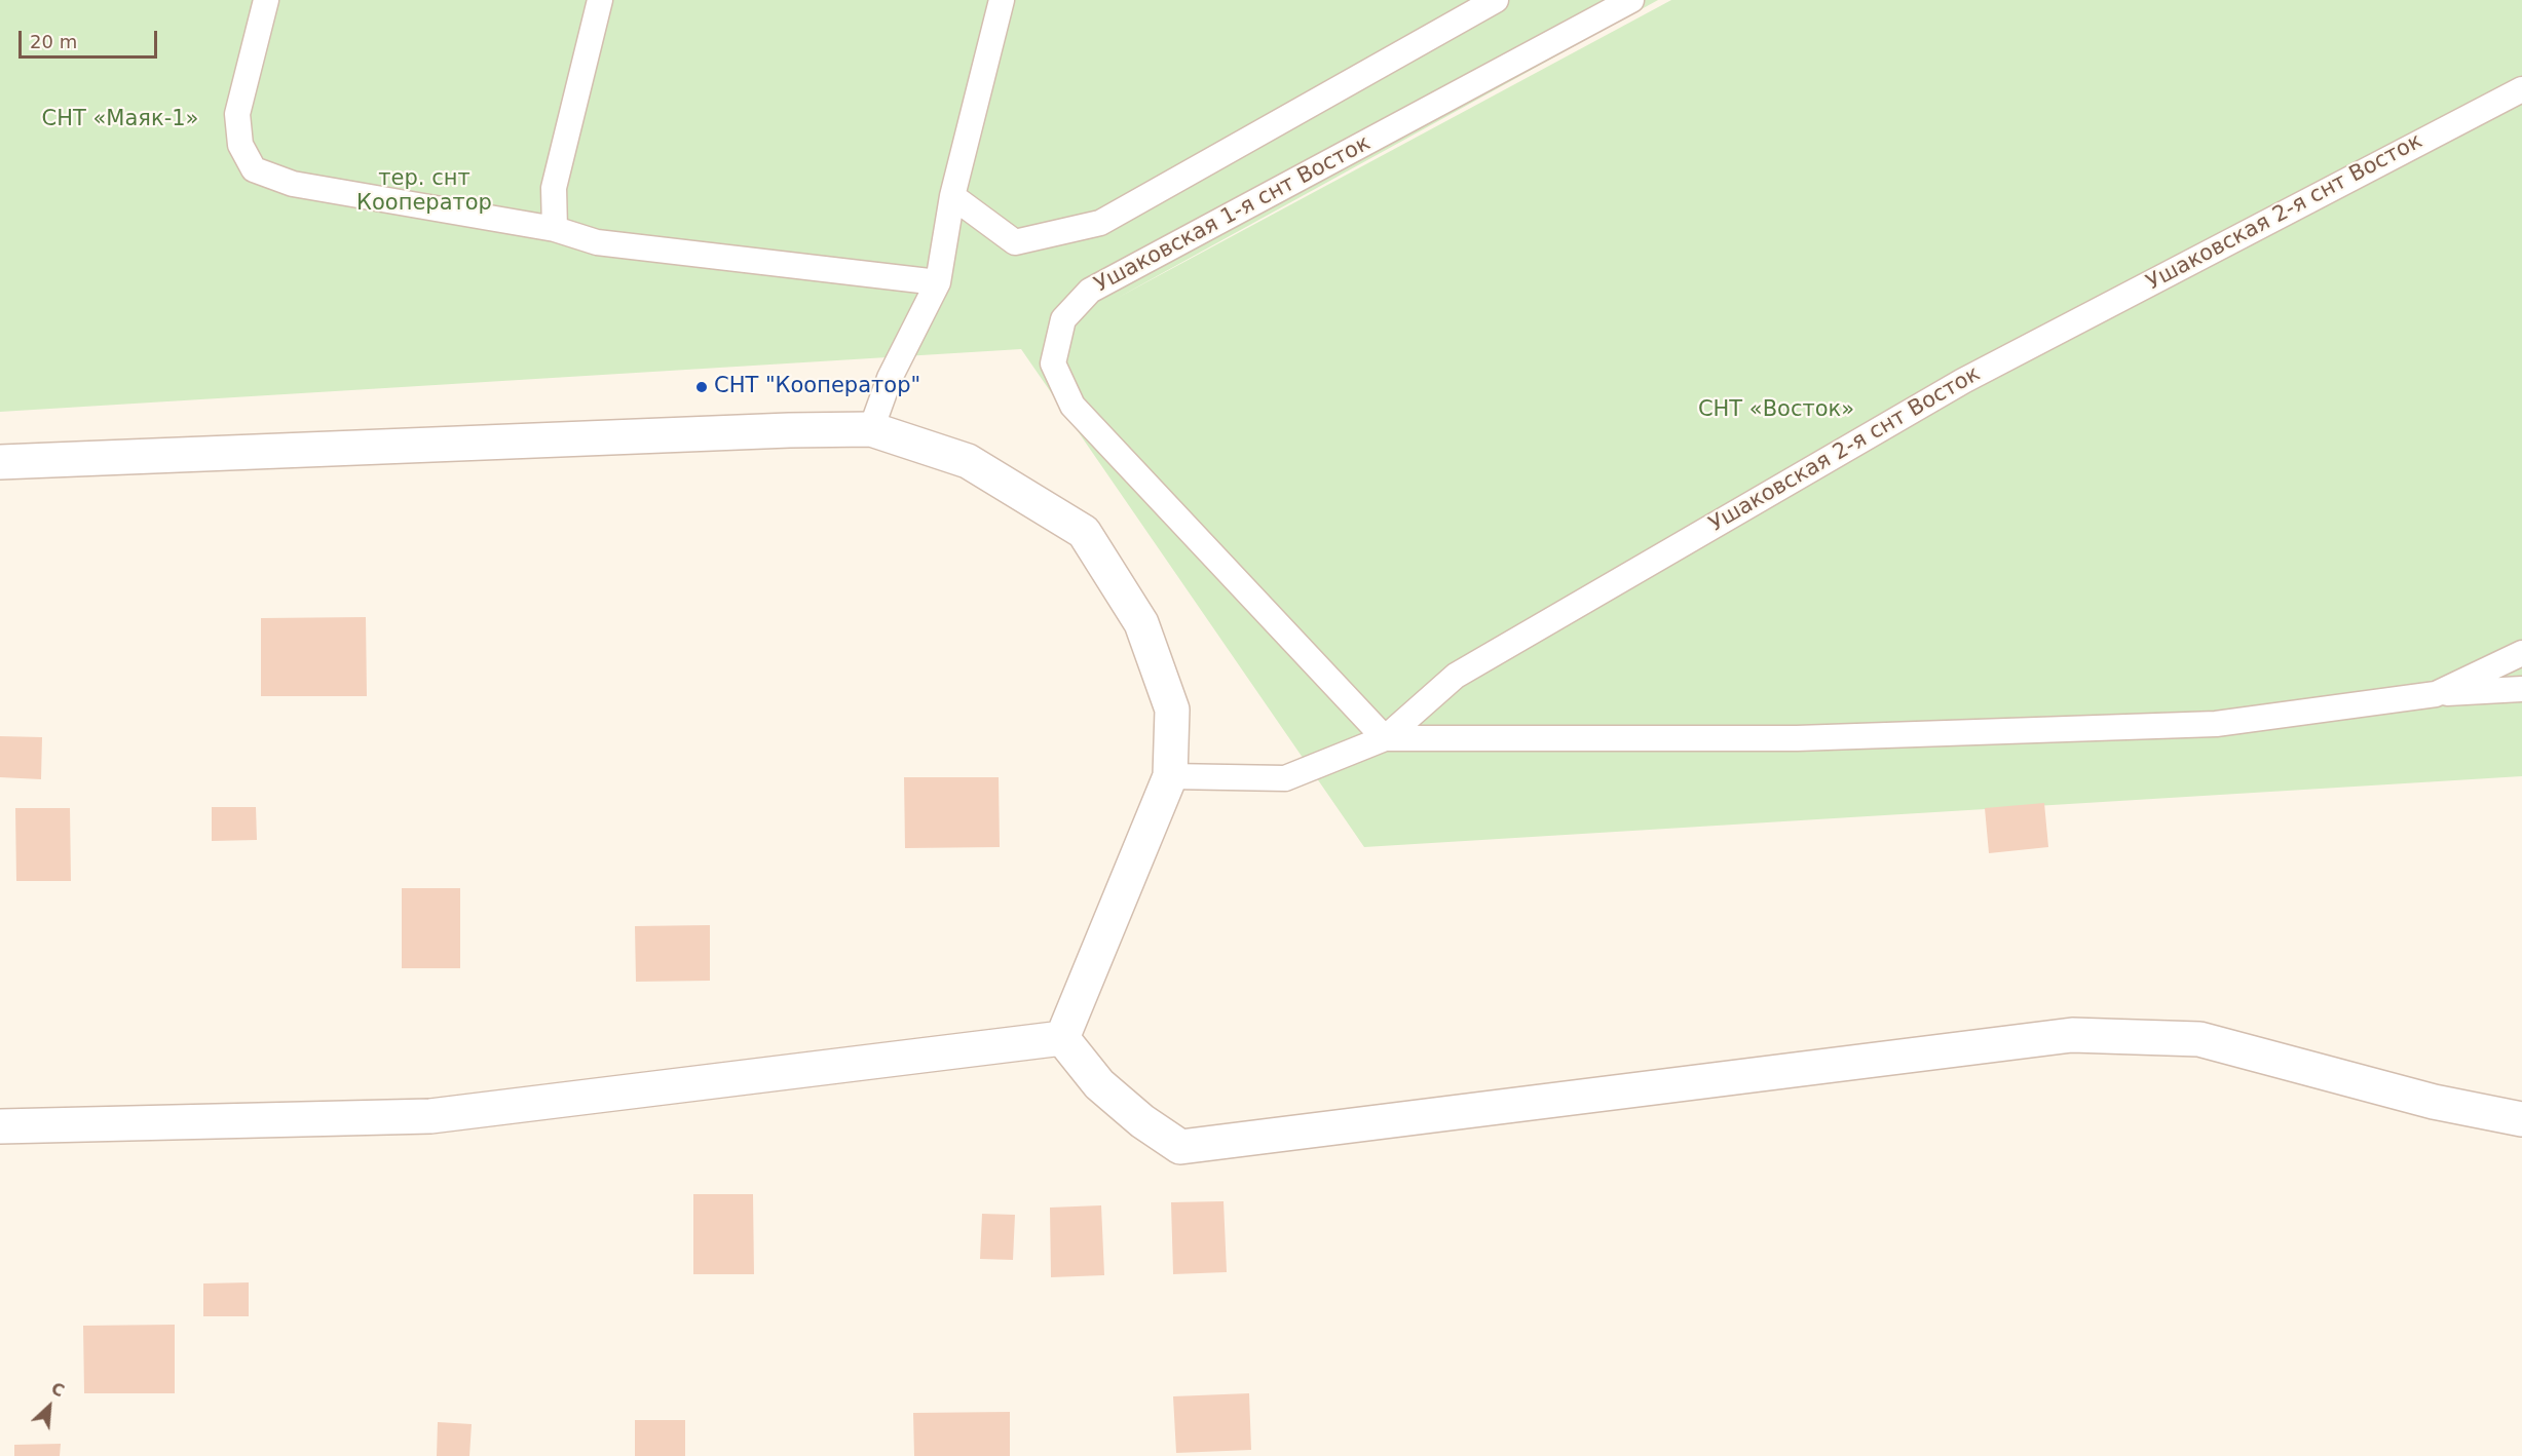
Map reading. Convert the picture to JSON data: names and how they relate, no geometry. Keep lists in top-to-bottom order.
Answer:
{
  "streets": {
    "lane": ["Ушаковская 2-я снт Восток", "Ушаковская 1-я снт Восток"]
  },
  "crossings": [
    ["Ушаковская 2-я снт Восток", "Ушаковская 1-я снт Восток"]
  ],
  "parks": ["СНТ «Маяк-1»", "тер. снт Кооператор", "СНТ «Восток»"],
  "places": ["СНТ \"Кооператор\""],
  "scale_bar": "20 m",
  "north": "top right"
}
